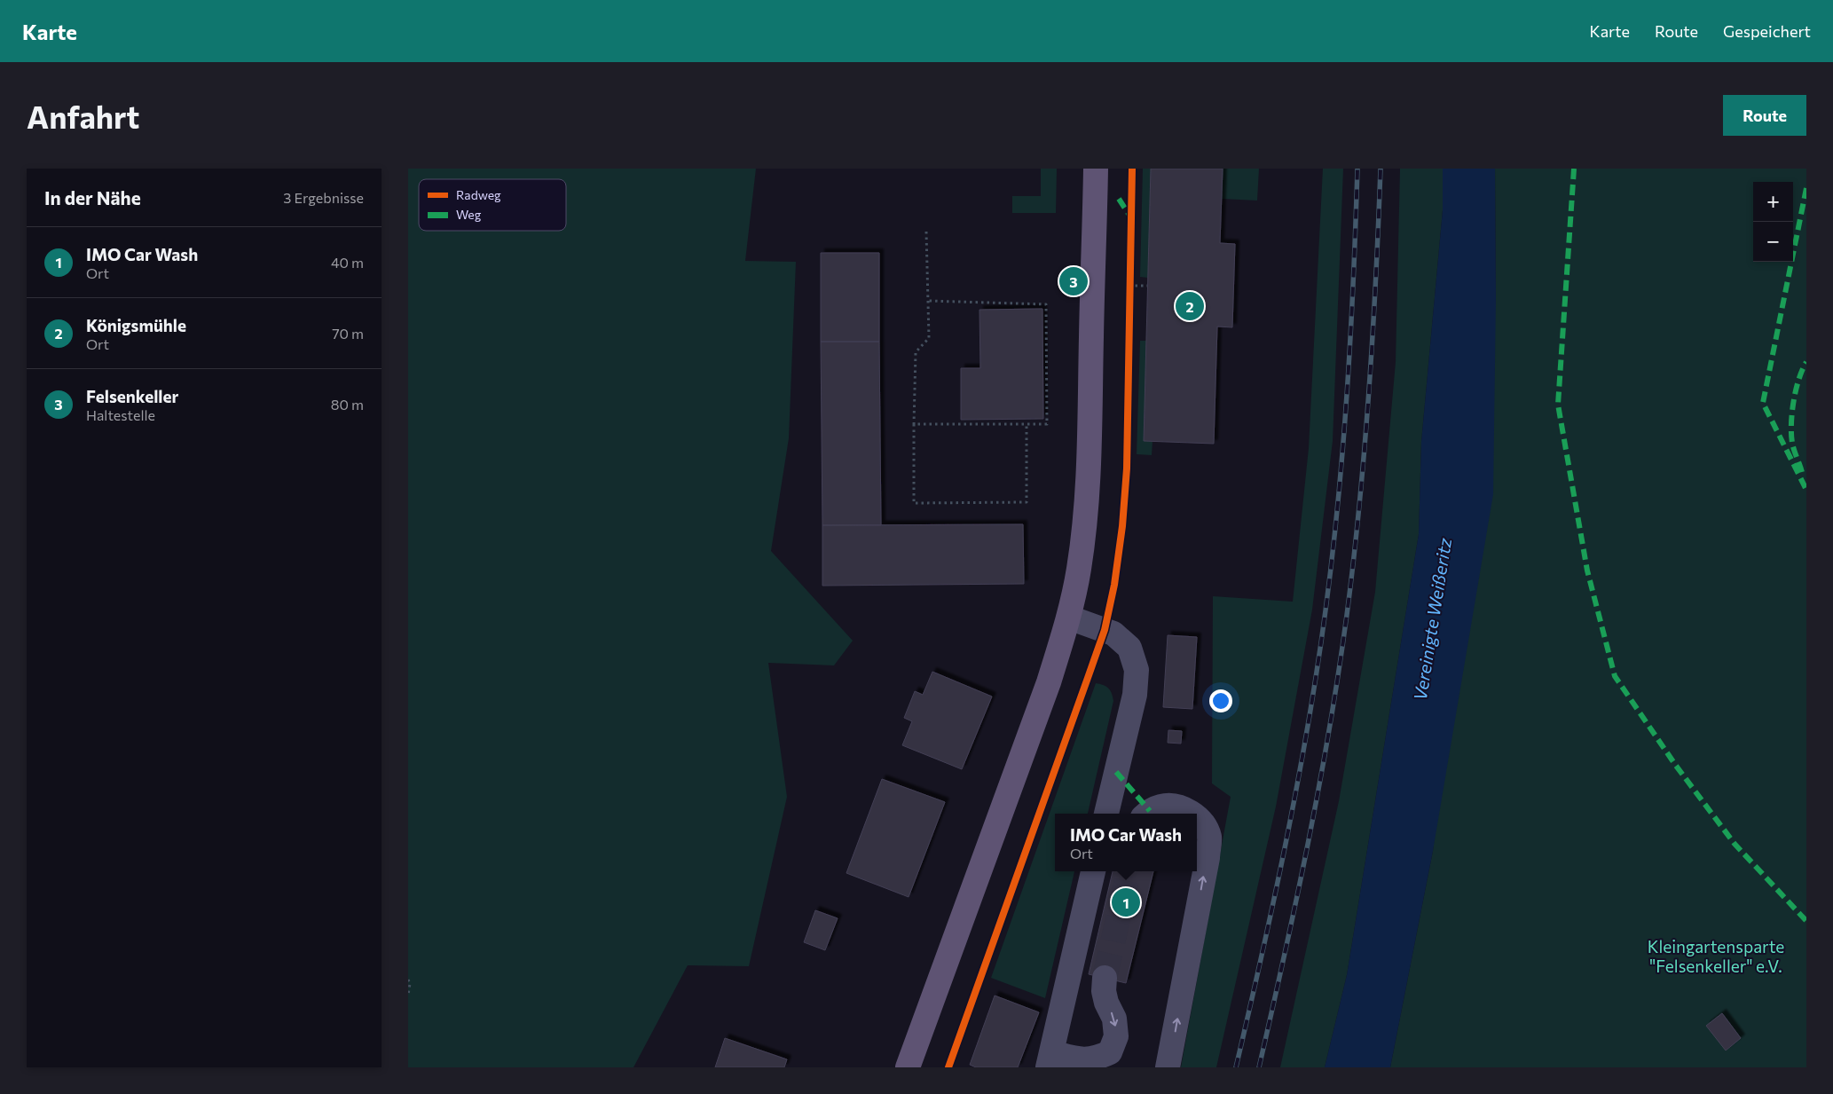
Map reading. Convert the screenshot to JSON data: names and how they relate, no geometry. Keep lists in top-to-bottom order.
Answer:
{
  "water": ["Vereinigte Weißeritz"],
  "parks": ["Kleingartensparte \"Felsenkeller\" e.V."],
  "legend": ["Radweg", "Weg"],
  "page": {
    "header": "Karte",
    "nav": ["Karte", "Route", "Gespeichert"],
    "buttons": "Route",
    "title": "Anfahrt",
    "heading": ["In der Nähe", "3 Ergebnisse"],
    "map_buttons": ["+", "−"],
    "list": [
      {
        "mark": "1",
        "name": "IMO Car Wash",
        "note": "Ort",
        "value": "40 m"
      },
      {
        "mark": "2",
        "name": "Königsmühle",
        "note": "Ort",
        "value": "70 m"
      },
      {
        "mark": "3",
        "name": "Felsenkeller",
        "note": "Haltestelle",
        "value": "80 m"
      }
    ],
    "pins": ["3", "2", "1"],
    "popup": ["IMO Car Wash", "Ort"]
  }
}
